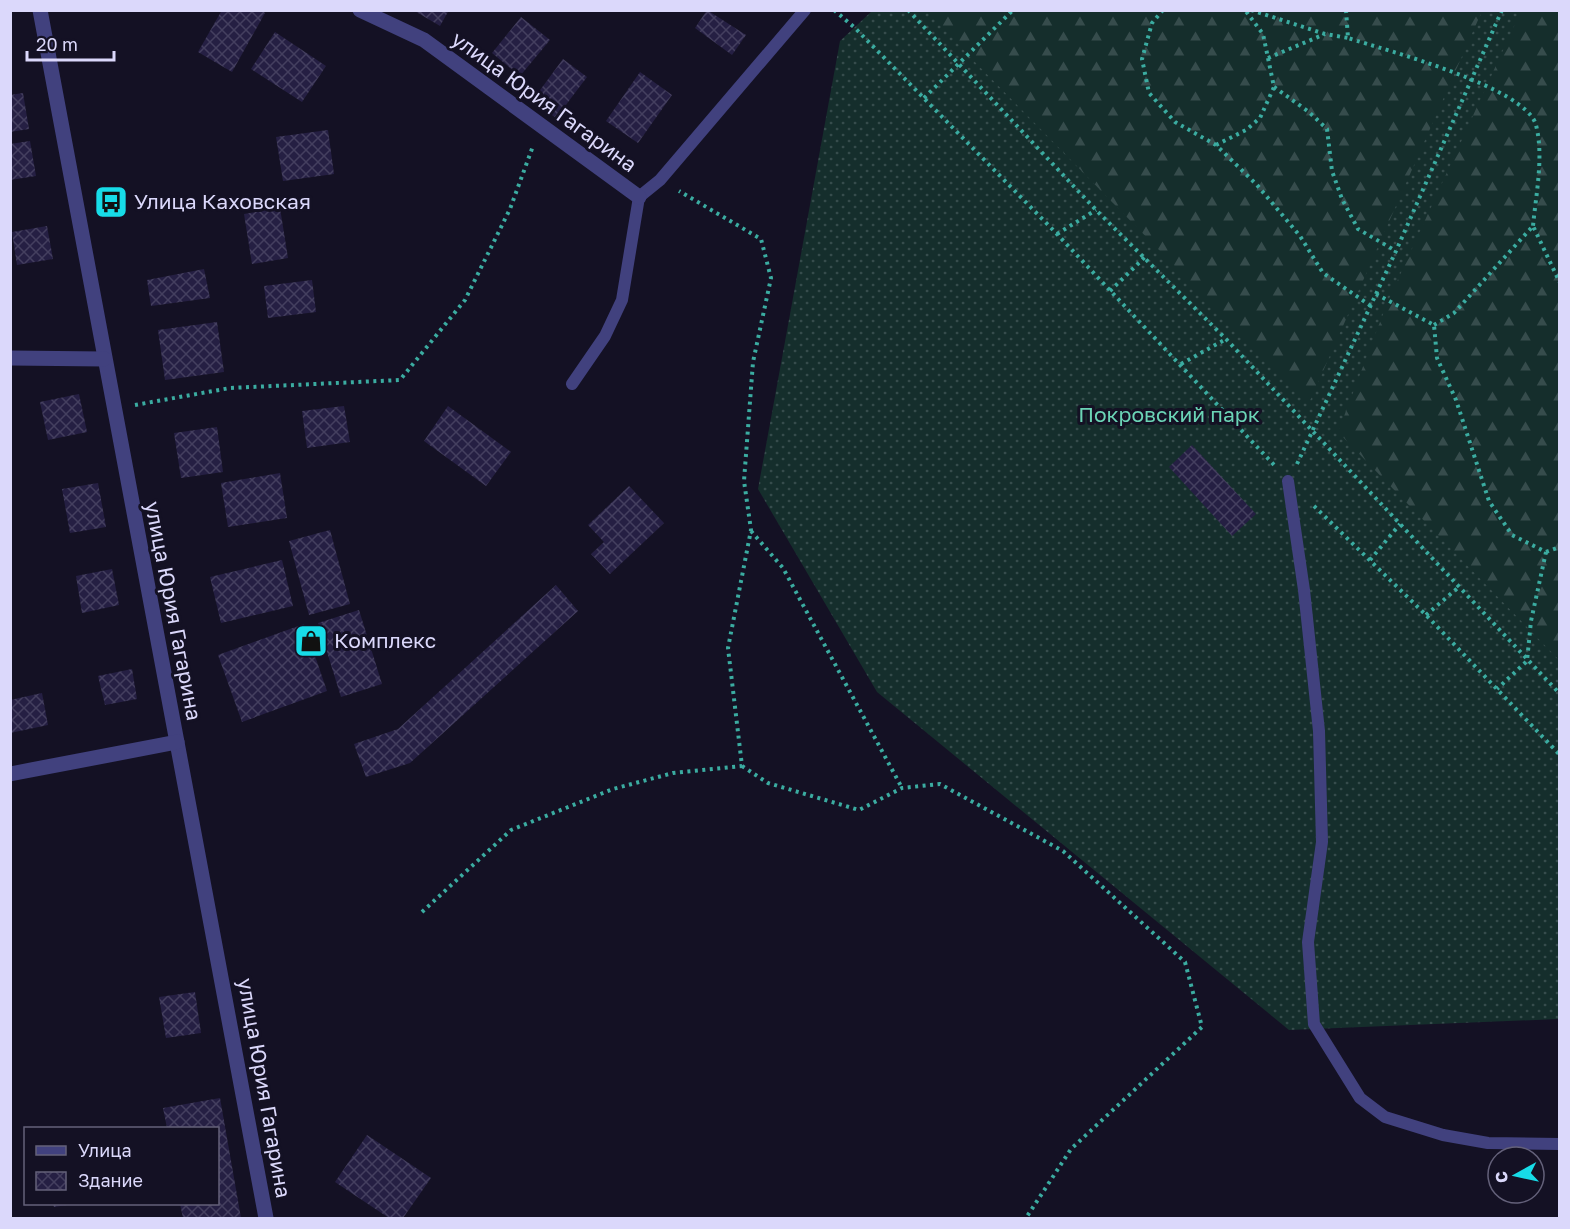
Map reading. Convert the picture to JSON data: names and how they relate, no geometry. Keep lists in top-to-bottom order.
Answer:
{
  "streets": {
    "street": ["улица Юрия Гагарина"]
  },
  "parks": ["Покровский парк"],
  "places": {
    "bus stop": ["Улица Каховская"],
    "shop": ["Комплекс"]
  },
  "legend": ["Улица", "Здание"],
  "scale_bar": "20 m",
  "north": "left"
}
